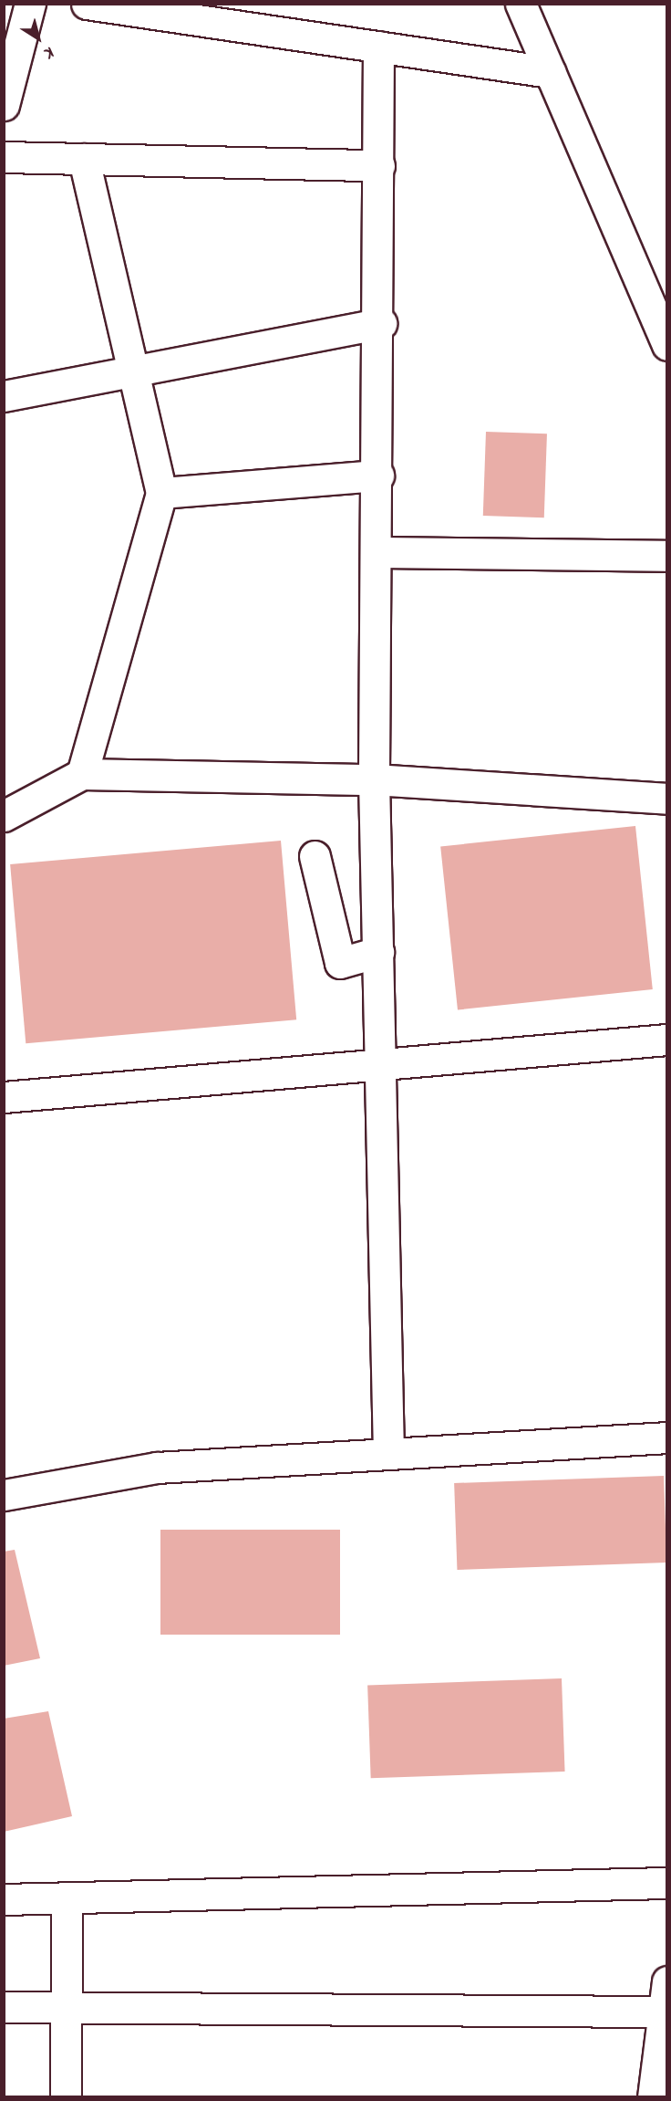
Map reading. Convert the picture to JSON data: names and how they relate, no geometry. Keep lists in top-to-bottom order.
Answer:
{
  "north": "bottom right"
}
